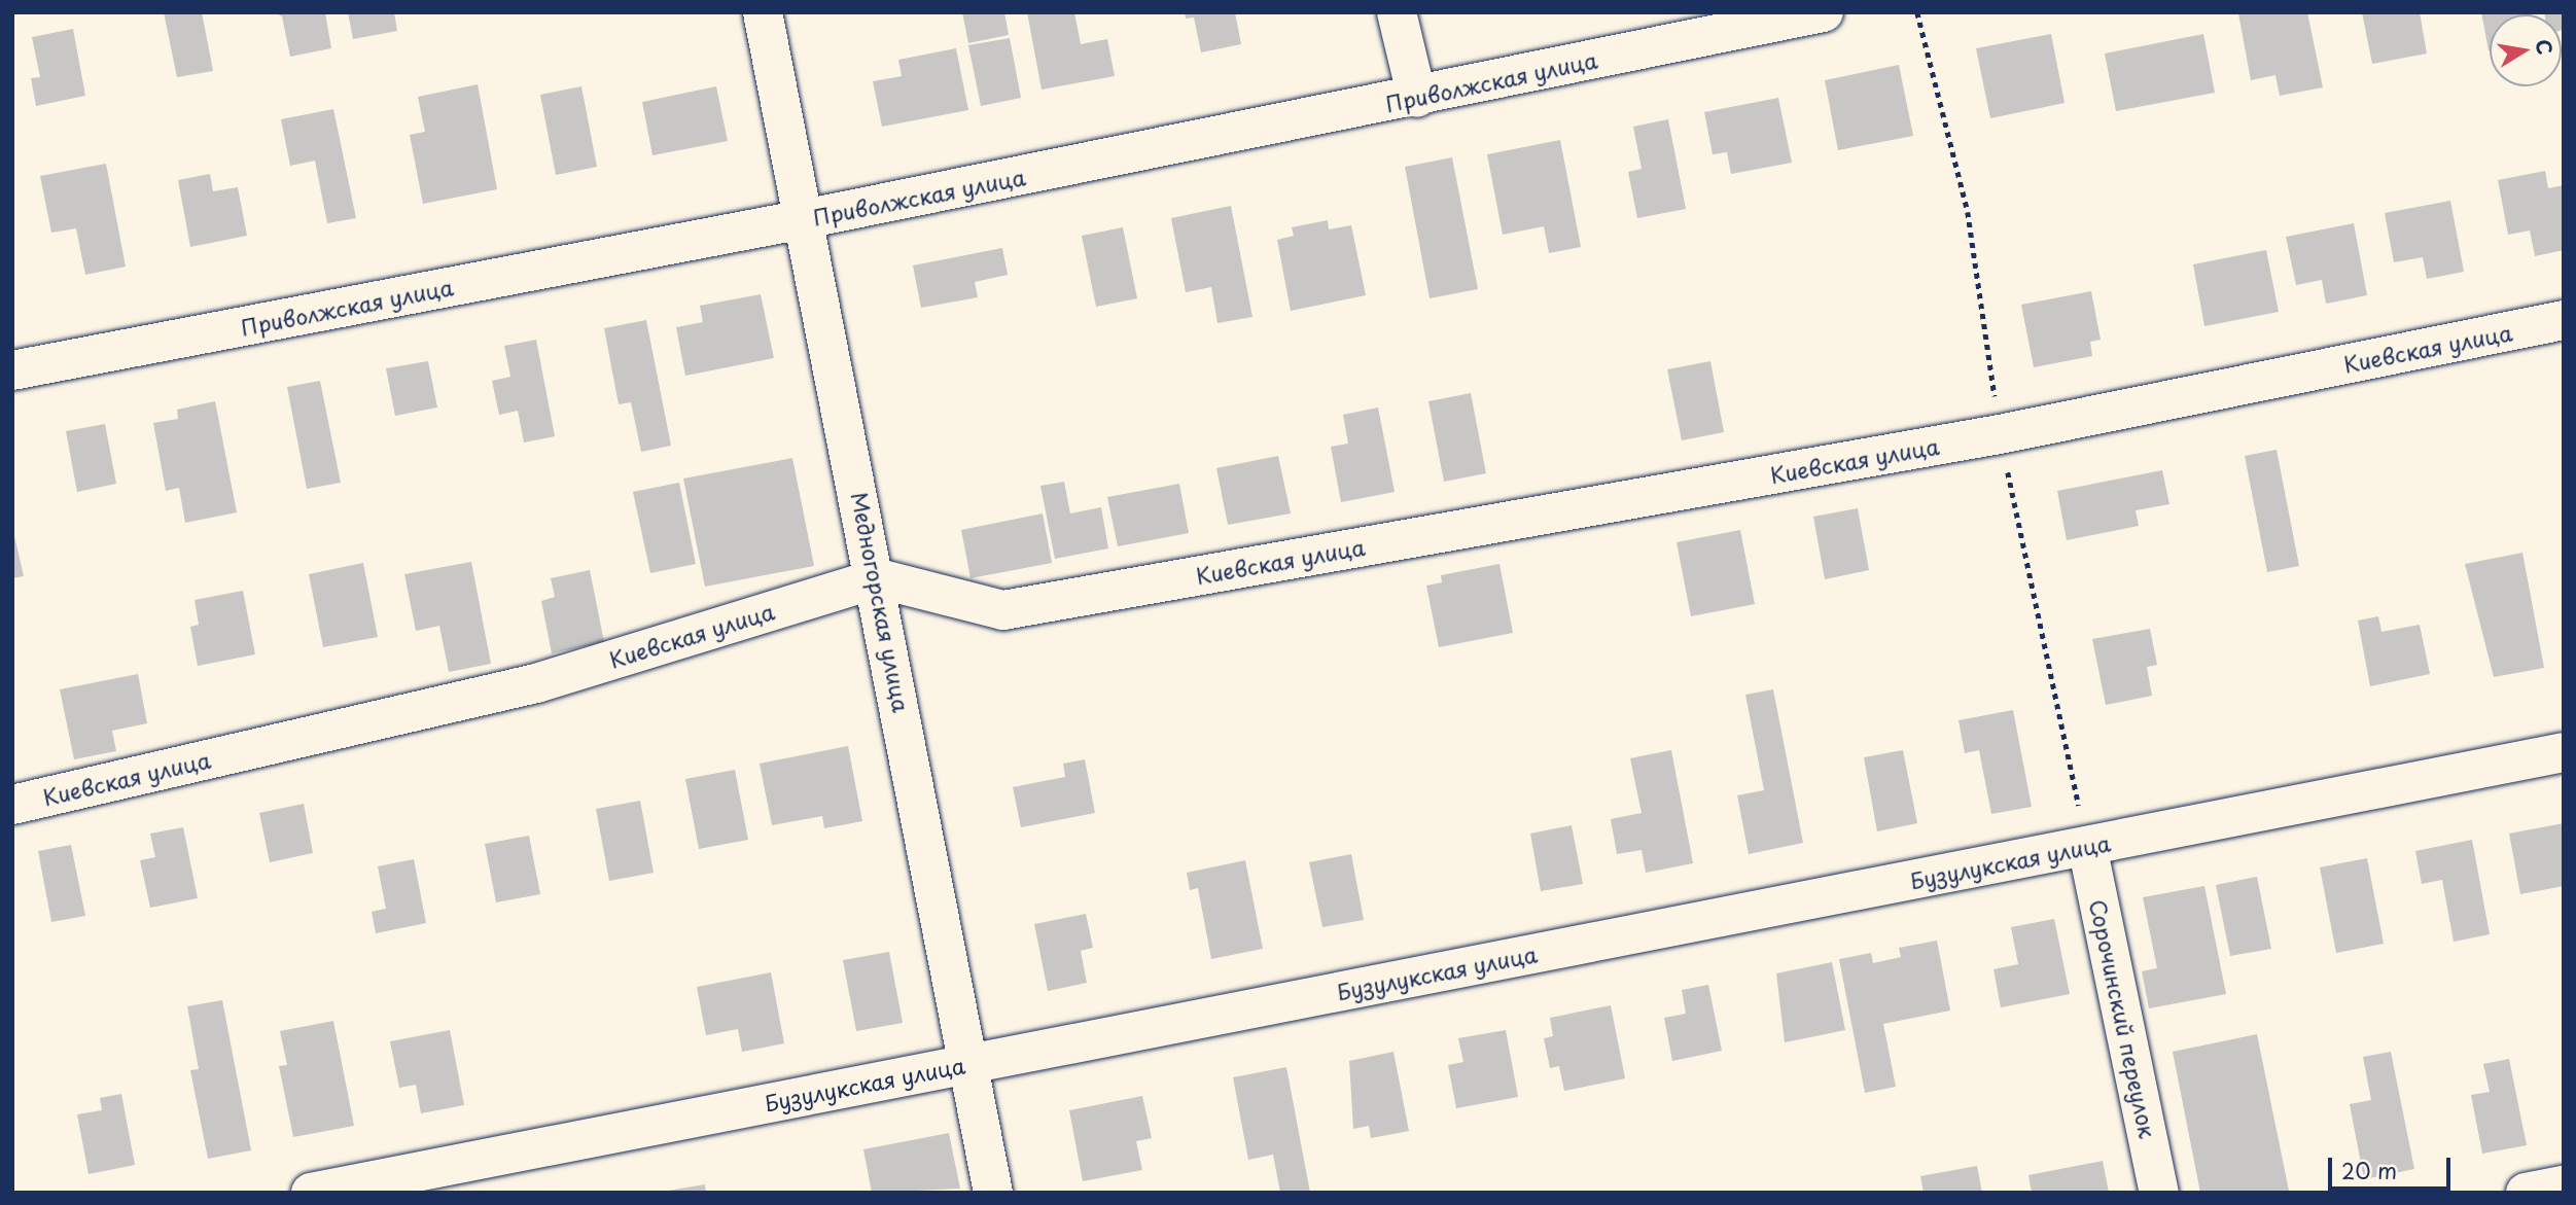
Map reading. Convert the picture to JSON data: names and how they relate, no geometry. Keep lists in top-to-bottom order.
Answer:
{
  "streets": {
    "street": [
      "Приволжская улица",
      "Киевская улица",
      "Медногорская улица",
      "Бузулукская улица",
      "Сорочинский переулок"
    ]
  },
  "crossings": [
    ["Приволжская улица", "Медногорская улица"],
    ["Киевская улица", "Медногорская улица"],
    ["Медногорская улица", "Бузулукская улица"],
    ["Бузулукская улица", "Сорочинский переулок"]
  ],
  "scale_bar": "20 m",
  "north": "right"
}
